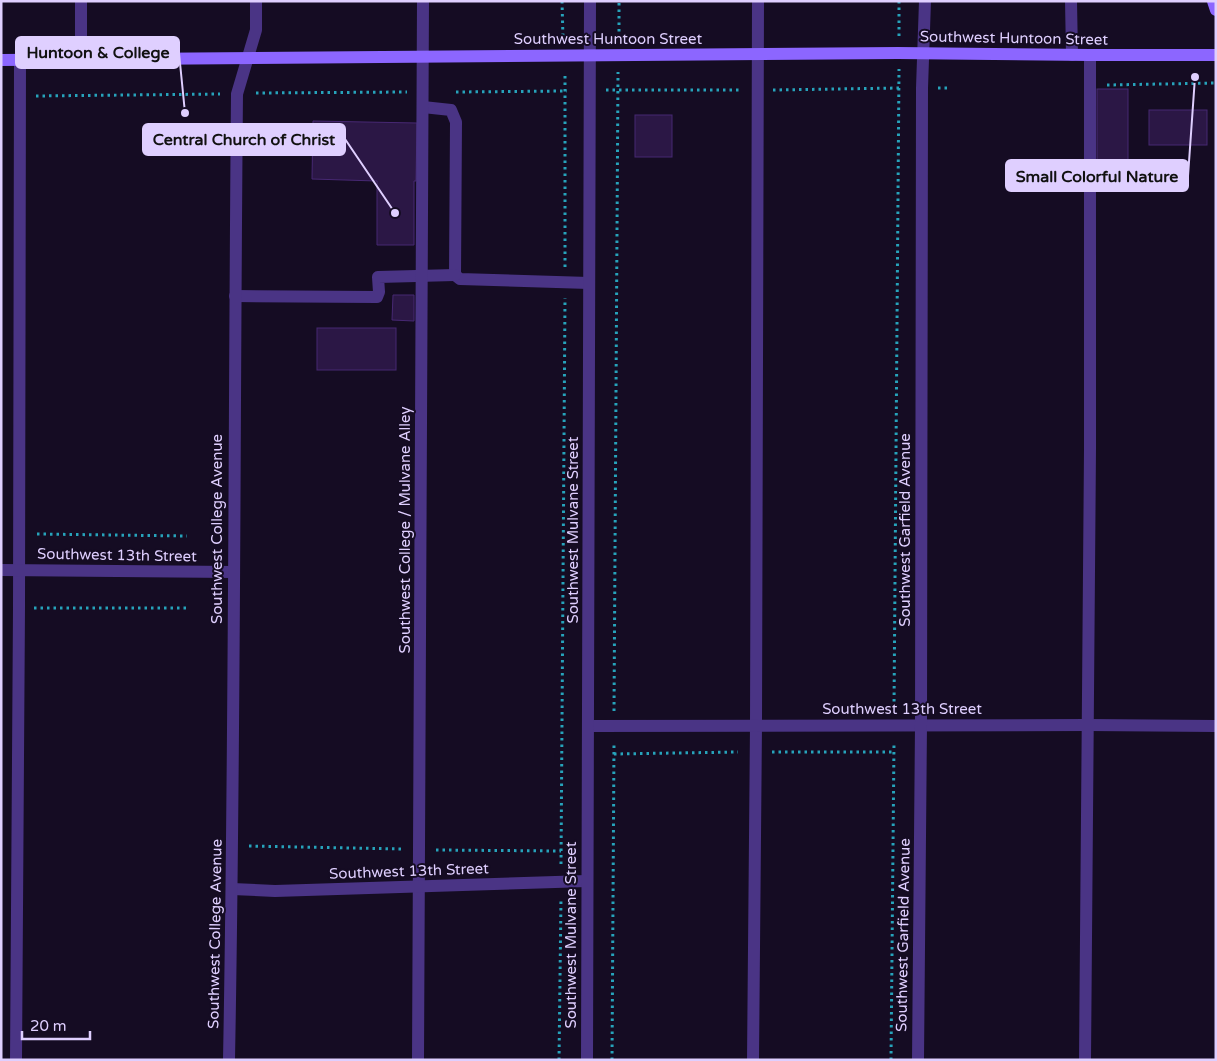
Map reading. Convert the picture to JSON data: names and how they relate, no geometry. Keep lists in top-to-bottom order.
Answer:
{
  "streets": {
    "main road": ["Southwest Huntoon Street"],
    "street": [
      "Southwest College Avenue",
      "Southwest College / Mulvane Alley",
      "Southwest Mulvane Street",
      "Southwest Garfield Avenue",
      "Southwest 13th Street"
    ]
  },
  "crossings": [
    ["Southwest Huntoon Street", "Southwest College Avenue"],
    ["Southwest Huntoon Street", "Southwest College / Mulvane Alley"],
    ["Southwest Huntoon Street", "Southwest Mulvane Street"],
    ["Southwest Huntoon Street", "Southwest Garfield Avenue"],
    ["Southwest College Avenue", "Southwest 13th Street"],
    ["Southwest College / Mulvane Alley", "Southwest 13th Street"],
    ["Southwest Mulvane Street", "Southwest 13th Street"],
    ["Southwest Garfield Avenue", "Southwest 13th Street"]
  ],
  "places": ["Small Colorful Nature", "Huntoon & College", "Central Church of Christ"],
  "scale_bar": "20 m"
}
